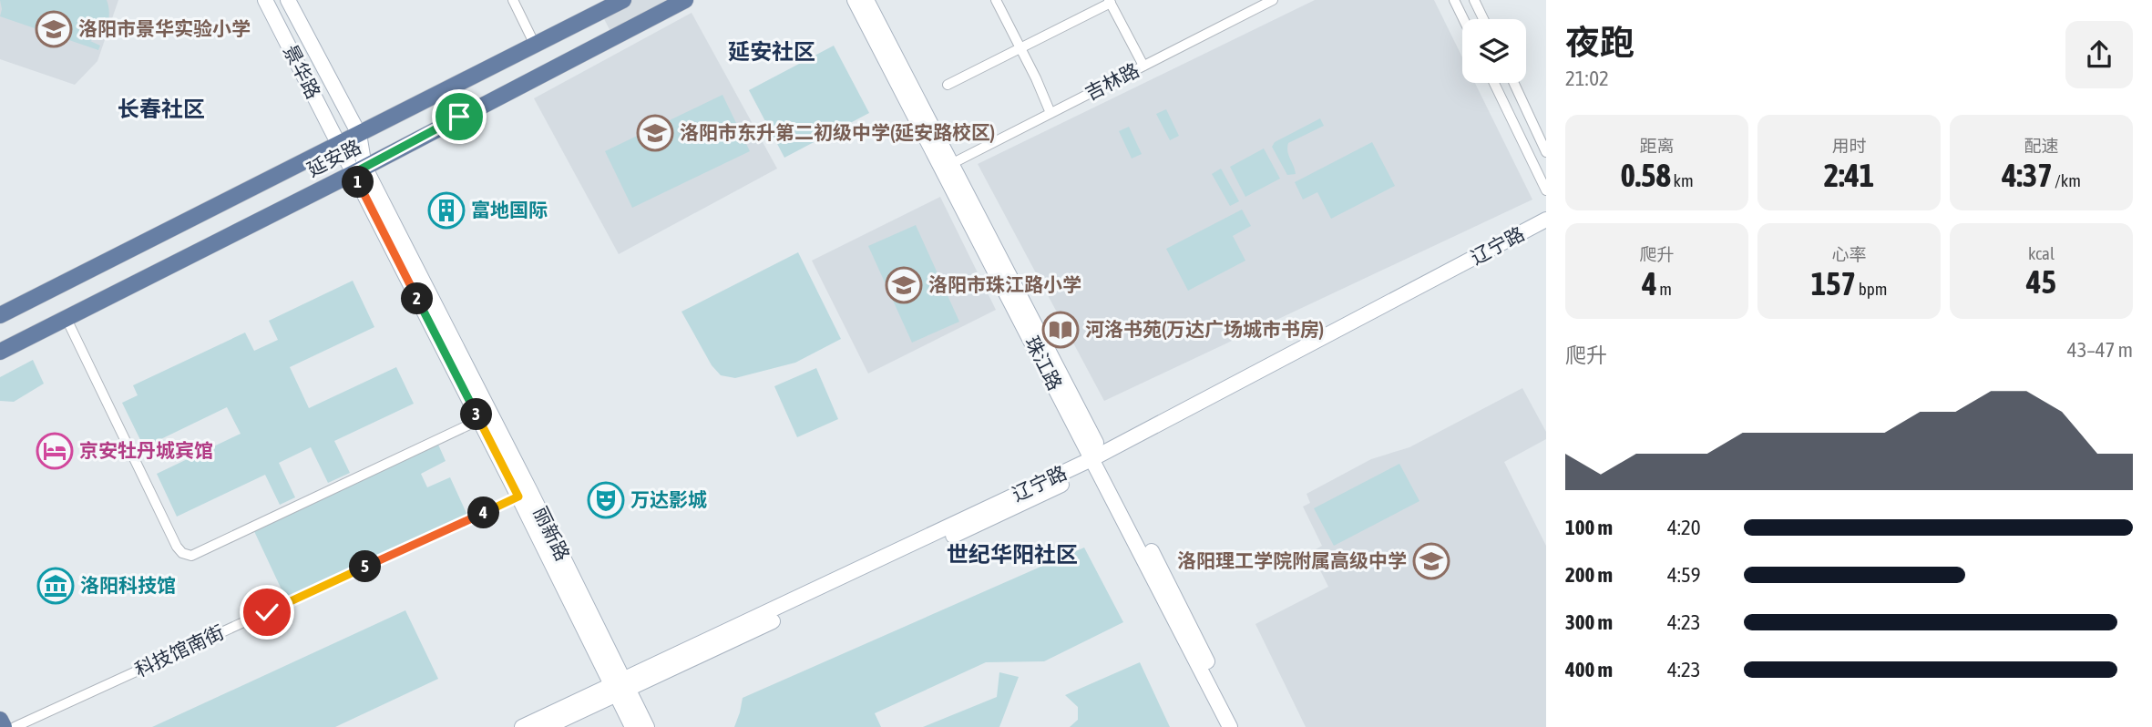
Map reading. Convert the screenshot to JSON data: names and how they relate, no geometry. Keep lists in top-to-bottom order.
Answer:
{
  "streets": {
    "main road": [
      "景华路",
      "延安路",
      "辽宁路",
      "珠江路",
      "丽新路"
    ],
    "street": ["吉林路", "科技馆南街"]
  },
  "crossings": [
    ["景华路", "延安路"],
    ["景华路", "丽新路"],
    ["吉林路", "珠江路"],
    ["延安路", "丽新路"],
    ["辽宁路", "珠江路"],
    ["辽宁路", "丽新路"],
    ["丽新路", "科技馆南街"]
  ],
  "districts": ["延安社区", "长春社区", "世纪华阳社区"],
  "places": {
    "school or university": [
      "洛阳市景华实验小学",
      "洛阳市东升第二初级中学(延安路校区)",
      "洛阳市珠江路小学",
      "洛阳理工学院附属高级中学"
    ],
    "building": ["富地国际"],
    "library": ["河洛书苑(万达广场城市书房)"],
    "hotel": ["京安牡丹城宾馆"],
    "theatre": ["万达影城"],
    "museum": ["洛阳科技馆"]
  },
  "page": {
    "heading": ["夜跑", "21:02"],
    "stats": [
      ["距离", "0.58 km"],
      ["用时", "2:41"],
      ["配速", "4:37 /km"],
      ["爬升", "4 m"],
      ["心率", "157 bpm"],
      ["kcal", "45"]
    ],
    "pins": [
      "1",
      "2",
      "3",
      "4",
      "5"
    ],
    "chart": ["爬升", "43–47 m"],
    "list": [
      {
        "name": "100 m",
        "note": "4:20"
      },
      {
        "name": "200 m",
        "note": "4:59"
      },
      {
        "name": "300 m",
        "note": "4:23"
      },
      {
        "name": "400 m",
        "note": "4:23"
      }
    ]
  }
}
